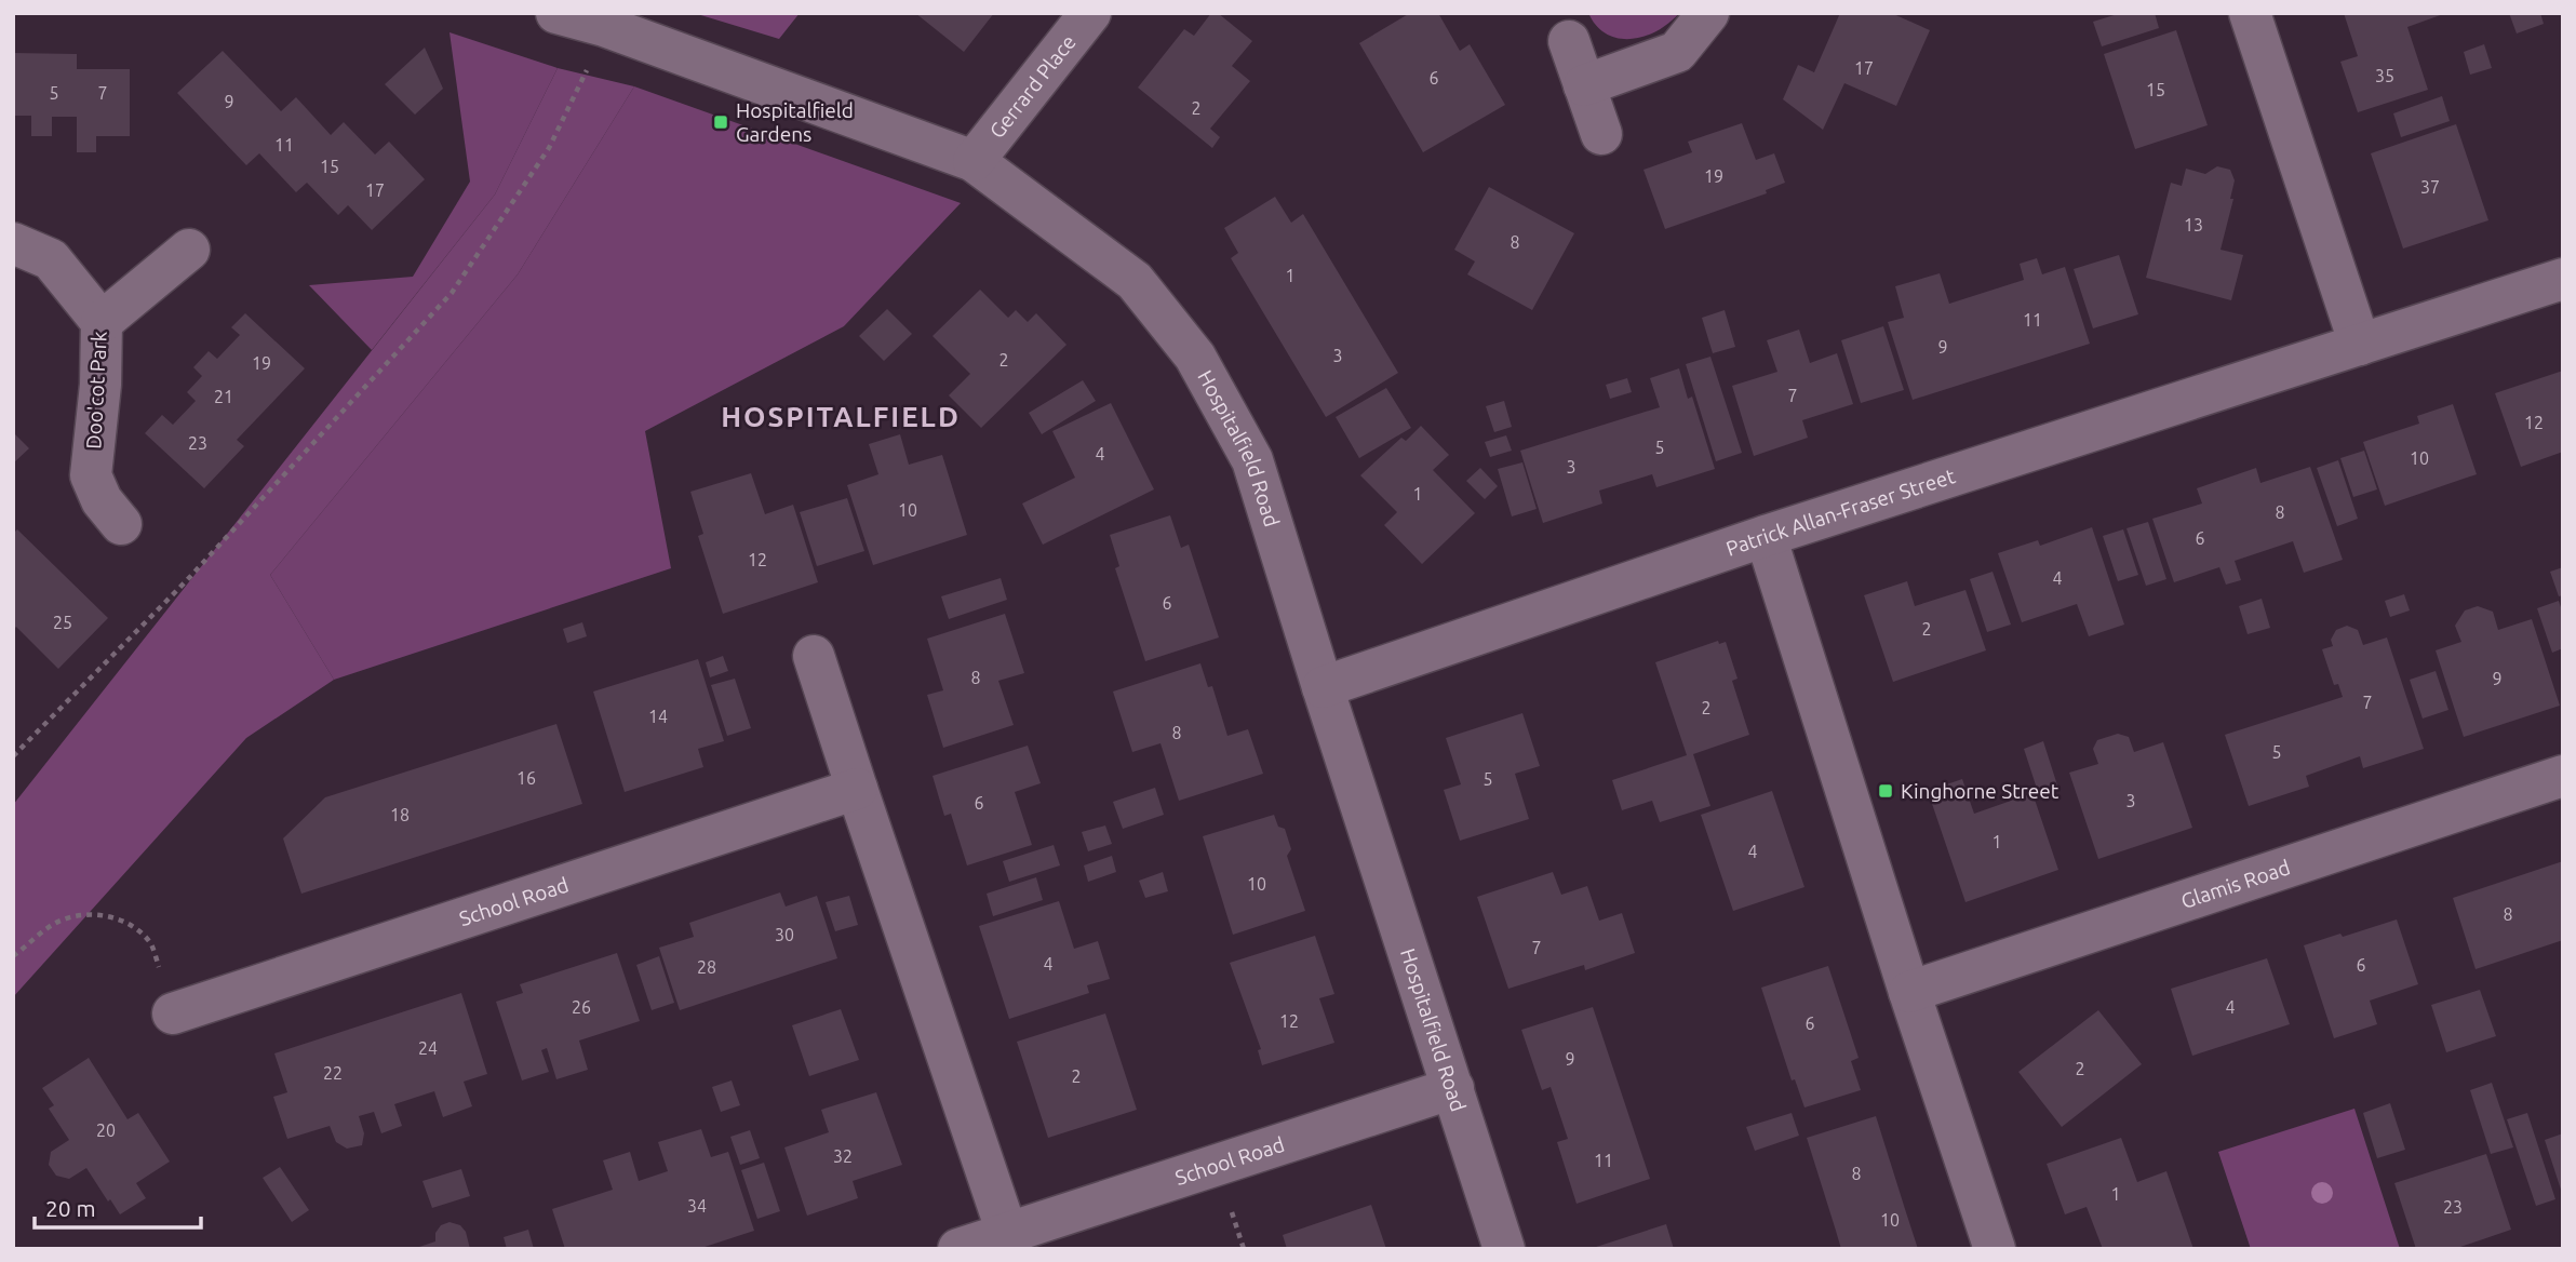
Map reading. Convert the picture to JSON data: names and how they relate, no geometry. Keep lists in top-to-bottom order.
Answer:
{
  "streets": {
    "street": [
      "Gerrard Place",
      "Doo'cot Park",
      "Hospitalfield Road",
      "Patrick Allan-Fraser Street",
      "Glamis Road",
      "School Road"
    ]
  },
  "crossings": [
    ["Gerrard Place", "Hospitalfield Road"],
    ["Hospitalfield Road", "Patrick Allan-Fraser Street"],
    ["Hospitalfield Road", "School Road"]
  ],
  "districts": ["HOSPITALFIELD"],
  "places": {
    "transit": ["Hospitalfield Gardens", "Kinghorne Street"]
  },
  "house_numbers": [
    "17",
    "35",
    "6",
    "15",
    "5",
    "7",
    "9",
    "2",
    "11",
    "15",
    "19",
    "37",
    "17",
    "13",
    "8",
    "1",
    "11",
    "9",
    "3",
    "2",
    "19",
    "7",
    "21",
    "12",
    "23",
    "5",
    "4",
    "10",
    "3",
    "1",
    "10",
    "8",
    "6",
    "12",
    "4",
    "6",
    "25",
    "2",
    "8",
    "9",
    "7",
    "2",
    "14",
    "8",
    "5",
    "16",
    "5",
    "3",
    "6",
    "18",
    "1",
    "4",
    "10",
    "8",
    "30",
    "7",
    "4",
    "6",
    "28",
    "26",
    "4",
    "12",
    "6",
    "24",
    "9",
    "2",
    "22",
    "2",
    "20",
    "32",
    "11",
    "8",
    "1",
    "34",
    "23",
    "10"
  ],
  "scale_bar": "20 m"
}
